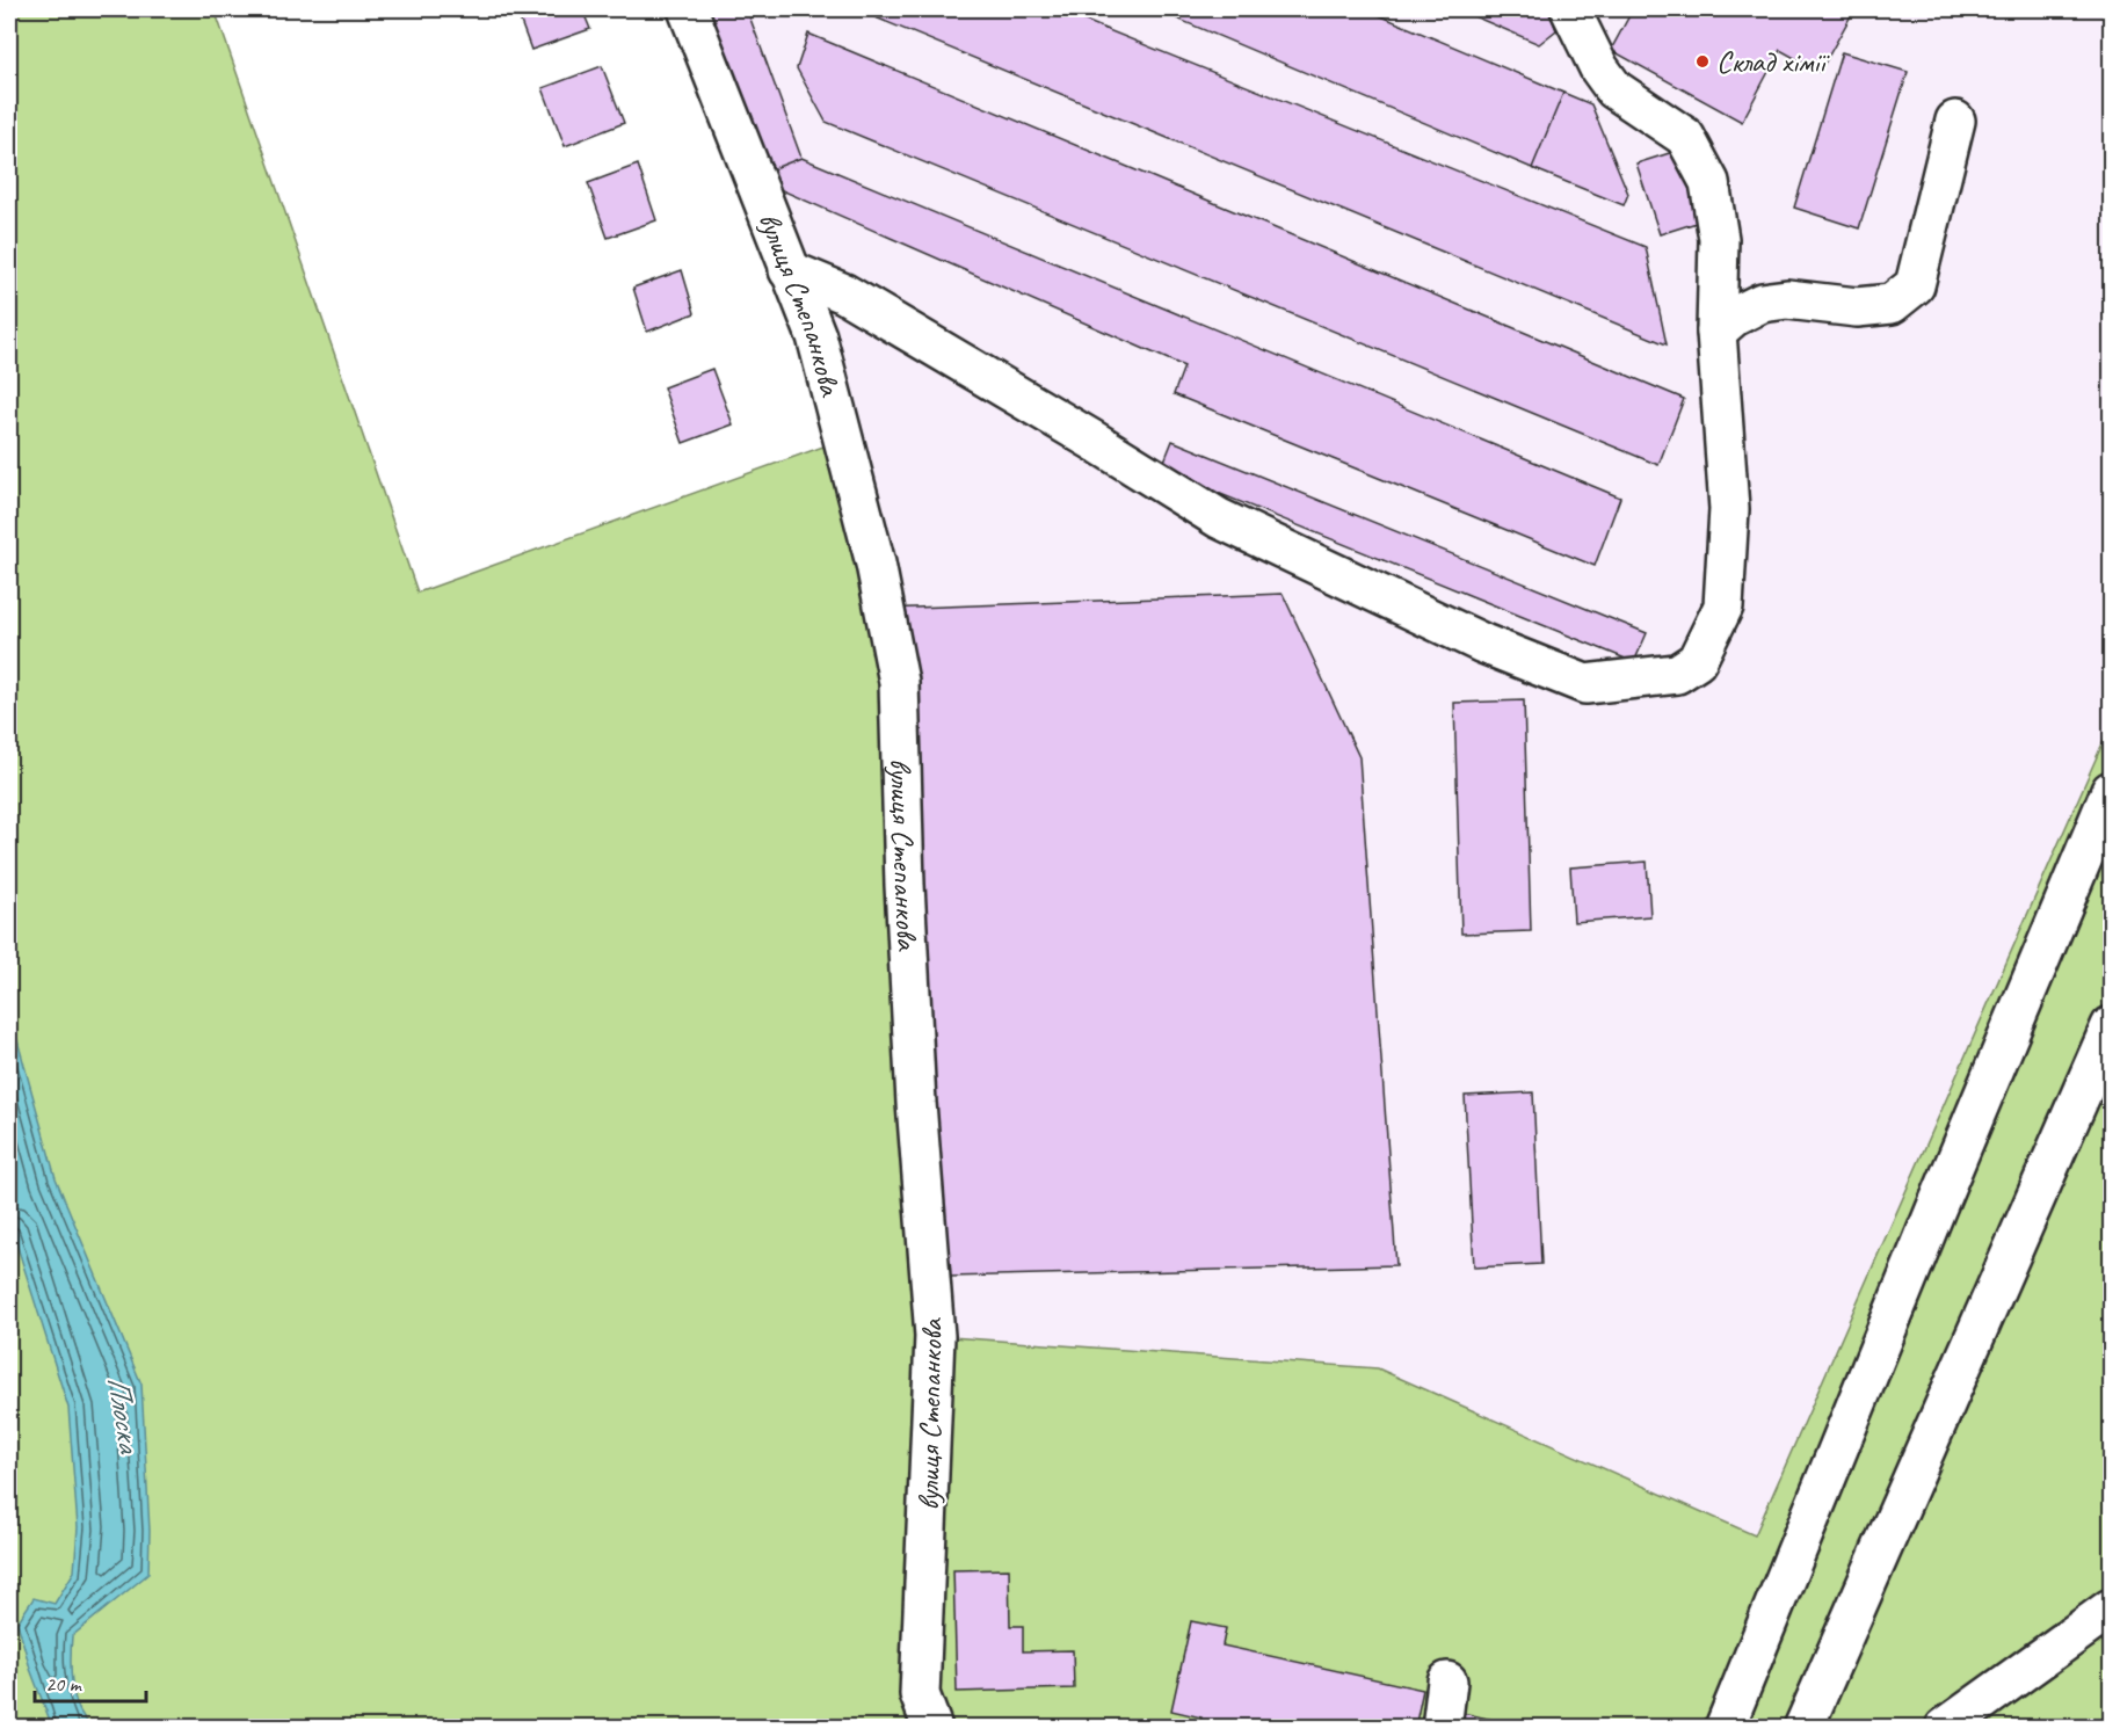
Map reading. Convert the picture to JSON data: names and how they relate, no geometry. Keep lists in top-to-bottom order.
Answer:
{
  "streets": {
    "street": ["вулиця Степанкова"]
  },
  "water": ["Плоска"],
  "places": ["Склад хімії"],
  "scale_bar": "20 m"
}
